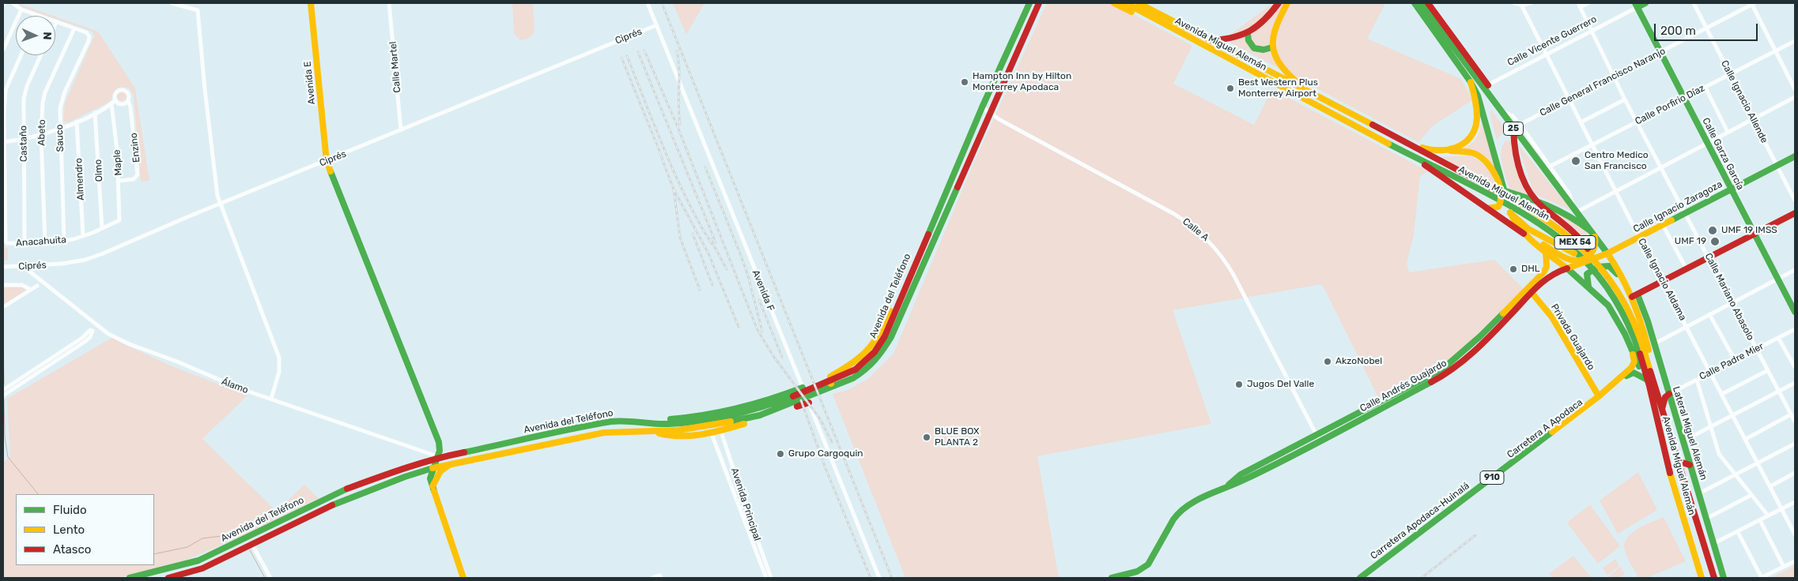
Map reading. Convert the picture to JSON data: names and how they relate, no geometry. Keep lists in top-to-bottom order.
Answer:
{
  "streets": {
    "main road": [
      "Calle Vicente Guerrero",
      "Avenida Miguel Alemán",
      "Avenida E",
      "25",
      "Calle Garza García",
      "Calle Ignacio Zaragoza",
      "MEX 54",
      "Avenida del Teléfono",
      "Privada Guajardo",
      "Calle Andrés Guajardo",
      "Carretera A Apodaca",
      "Lateral Miguel Alemán",
      "910",
      "Carretera Apodaca-Huinalá"
    ],
    "street": [
      "Ciprés",
      "Calle Martel",
      "Calle General Francisco Naranjo",
      "Calle Ignacio Allende",
      "Calle Porfirio Díaz",
      "Abeto",
      "Sauco",
      "Castaño",
      "Enzino",
      "Maple",
      "Olmo",
      "Almendro",
      "Calle A",
      "Anacahuita",
      "Calle Ignacio Aldama",
      "Avenida F",
      "Calle Mariano Abasolo",
      "Calle Padre Mier",
      "Álamo",
      "Avenida Principal"
    ]
  },
  "crossings": [
    ["Ciprés", "Calle Martel"],
    ["Ciprés", "Avenida E"],
    ["Ciprés", "Avenida F"],
    ["Ciprés", "Álamo"],
    ["Calle Vicente Guerrero", "25"],
    ["Calle Vicente Guerrero", "Calle Garza García"],
    ["Calle Vicente Guerrero", "Calle Ignacio Aldama"],
    ["Calle Vicente Guerrero", "Calle Mariano Abasolo"],
    ["Calle General Francisco Naranjo", "Calle Ignacio Allende"],
    ["Calle General Francisco Naranjo", "25"],
    ["Calle General Francisco Naranjo", "Calle Garza García"],
    ["Calle General Francisco Naranjo", "Calle Ignacio Aldama"],
    ["Calle General Francisco Naranjo", "Calle Mariano Abasolo"],
    ["Avenida E", "Avenida del Teléfono"],
    ["Avenida E", "Álamo"],
    ["Calle Ignacio Allende", "Calle Porfirio Díaz"],
    ["Calle Ignacio Allende", "Calle Ignacio Zaragoza"],
    ["Calle Porfirio Díaz", "25"],
    ["Calle Porfirio Díaz", "Calle Garza García"],
    ["Calle Porfirio Díaz", "Calle Ignacio Aldama"],
    ["Calle Porfirio Díaz", "Calle Mariano Abasolo"],
    ["25", "Calle Ignacio Zaragoza"],
    ["Abeto", "Sauco"],
    ["Abeto", "Anacahuita"],
    ["Sauco", "Anacahuita"],
    ["Castaño", "Anacahuita"],
    ["Enzino", "Maple"],
    ["Calle Garza García", "Calle Ignacio Zaragoza"],
    ["Maple", "Anacahuita"],
    ["Olmo", "Anacahuita"],
    ["Almendro", "Anacahuita"],
    ["Calle Ignacio Zaragoza", "Calle Ignacio Aldama"],
    ["Calle Ignacio Zaragoza", "Calle Mariano Abasolo"],
    ["Calle Ignacio Zaragoza", "Calle Andrés Guajardo"],
    ["Calle A", "Avenida del Teléfono"],
    ["Calle A", "Calle Andrés Guajardo"],
    ["Calle Ignacio Aldama", "Calle Padre Mier"],
    ["Avenida del Teléfono", "Álamo"],
    ["Calle Mariano Abasolo", "Calle Padre Mier"],
    ["Privada Guajardo", "Calle Andrés Guajardo"],
    ["Privada Guajardo", "Carretera Apodaca-Huinalá"],
    ["Calle Padre Mier", "Lateral Miguel Alemán"],
    ["Carretera A Apodaca", "910"],
    ["Carretera A Apodaca", "Carretera Apodaca-Huinalá"],
    ["910", "Carretera Apodaca-Huinalá"]
  ],
  "places": [
    "Hampton Inn by Hilton Monterrey Apodaca",
    "Best Western Plus Monterrey Airport",
    "Centro Medico San Francisco",
    "UMF 19 IMSS",
    "UMF 19",
    "DHL",
    "AkzoNobel",
    "Jugos Del Valle",
    "BLUE BOX PLANTA 2",
    "Grupo Cargoquin"
  ],
  "legend": ["Fluido", "Lento", "Atasco"],
  "scale_bar": "200 m",
  "north": "right"
}
